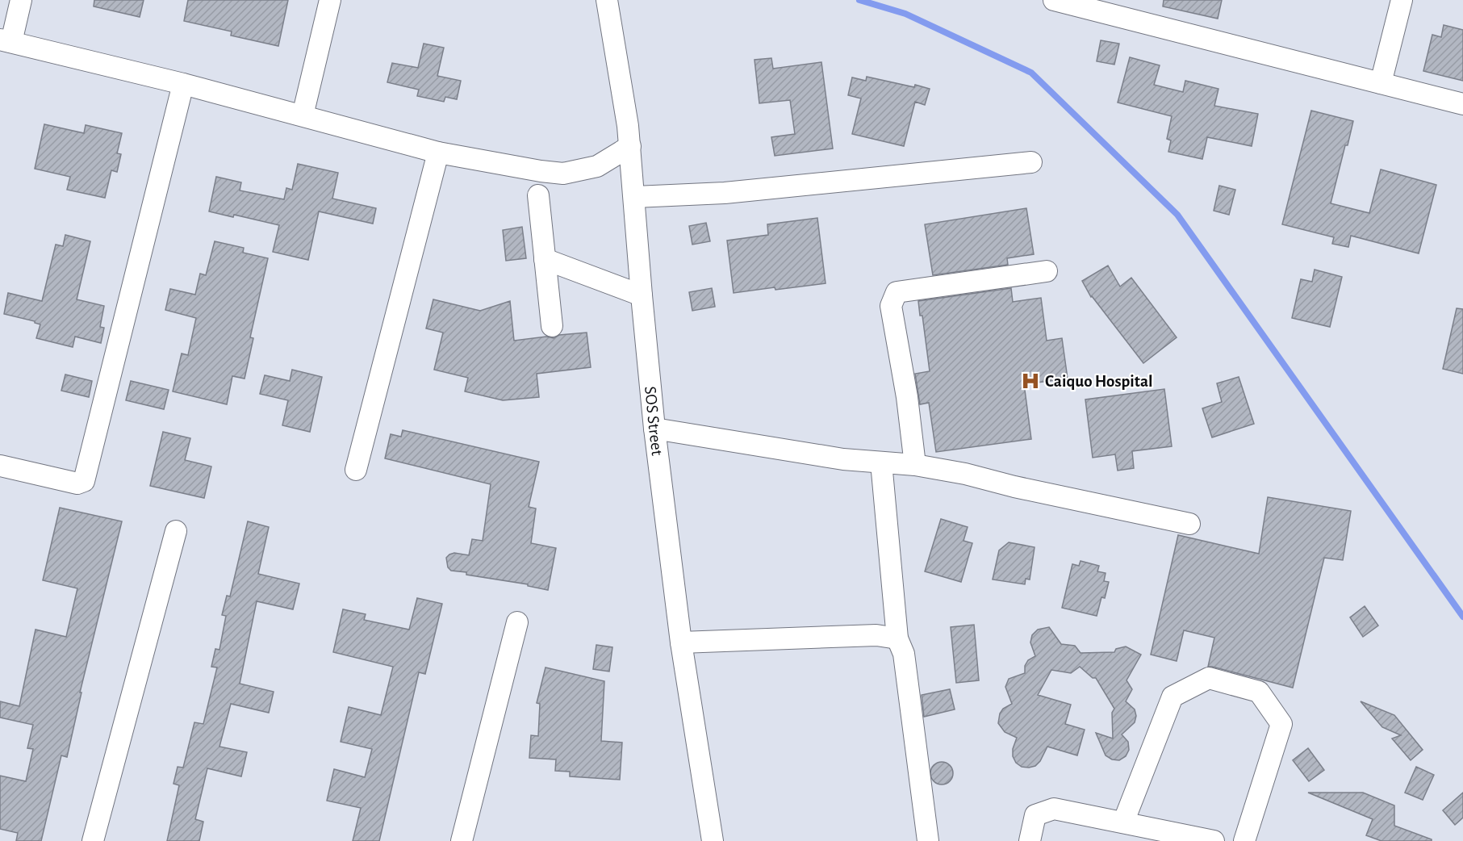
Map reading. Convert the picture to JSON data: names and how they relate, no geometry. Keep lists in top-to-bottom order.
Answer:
{
  "streets": {
    "street": ["SOS Street"]
  },
  "places": {
    "hospital": ["Caiquo Hospital"]
  }
}
